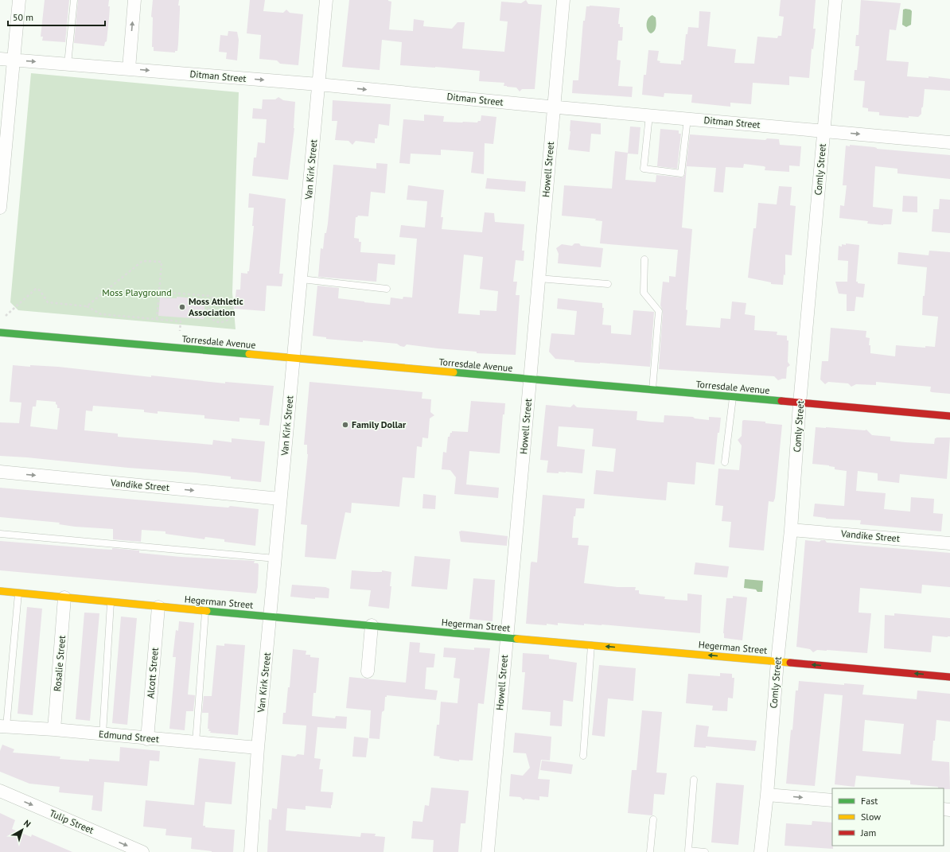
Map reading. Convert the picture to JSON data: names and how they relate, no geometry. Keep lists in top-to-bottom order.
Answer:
{
  "streets": {
    "street": [
      "Ditman Street",
      "Van Kirk Street",
      "Howell Street",
      "Comly Street",
      "Torresdale Avenue",
      "Vandike Street",
      "Hegerman Street",
      "Rosalie Street",
      "Alcott Street",
      "Edmund Street",
      "Tulip Street"
    ]
  },
  "crossings": [
    ["Ditman Street", "Van Kirk Street"],
    ["Ditman Street", "Howell Street"],
    ["Ditman Street", "Comly Street"],
    ["Van Kirk Street", "Torresdale Avenue"],
    ["Van Kirk Street", "Vandike Street"],
    ["Van Kirk Street", "Hegerman Street"],
    ["Van Kirk Street", "Edmund Street"],
    ["Howell Street", "Torresdale Avenue"],
    ["Howell Street", "Hegerman Street"],
    ["Comly Street", "Torresdale Avenue"],
    ["Comly Street", "Vandike Street"],
    ["Comly Street", "Hegerman Street"],
    ["Hegerman Street", "Rosalie Street"],
    ["Hegerman Street", "Alcott Street"],
    ["Rosalie Street", "Edmund Street"],
    ["Alcott Street", "Edmund Street"]
  ],
  "one_way": [
    "Ditman Street",
    "Vandike Street",
    "Hegerman Street",
    "Tulip Street"
  ],
  "parks": ["Moss Playground"],
  "places": ["Moss Athletic Association", "Family Dollar"],
  "legend": ["Fast", "Slow", "Jam"],
  "scale_bar": "50 m",
  "north": "top right"
}
